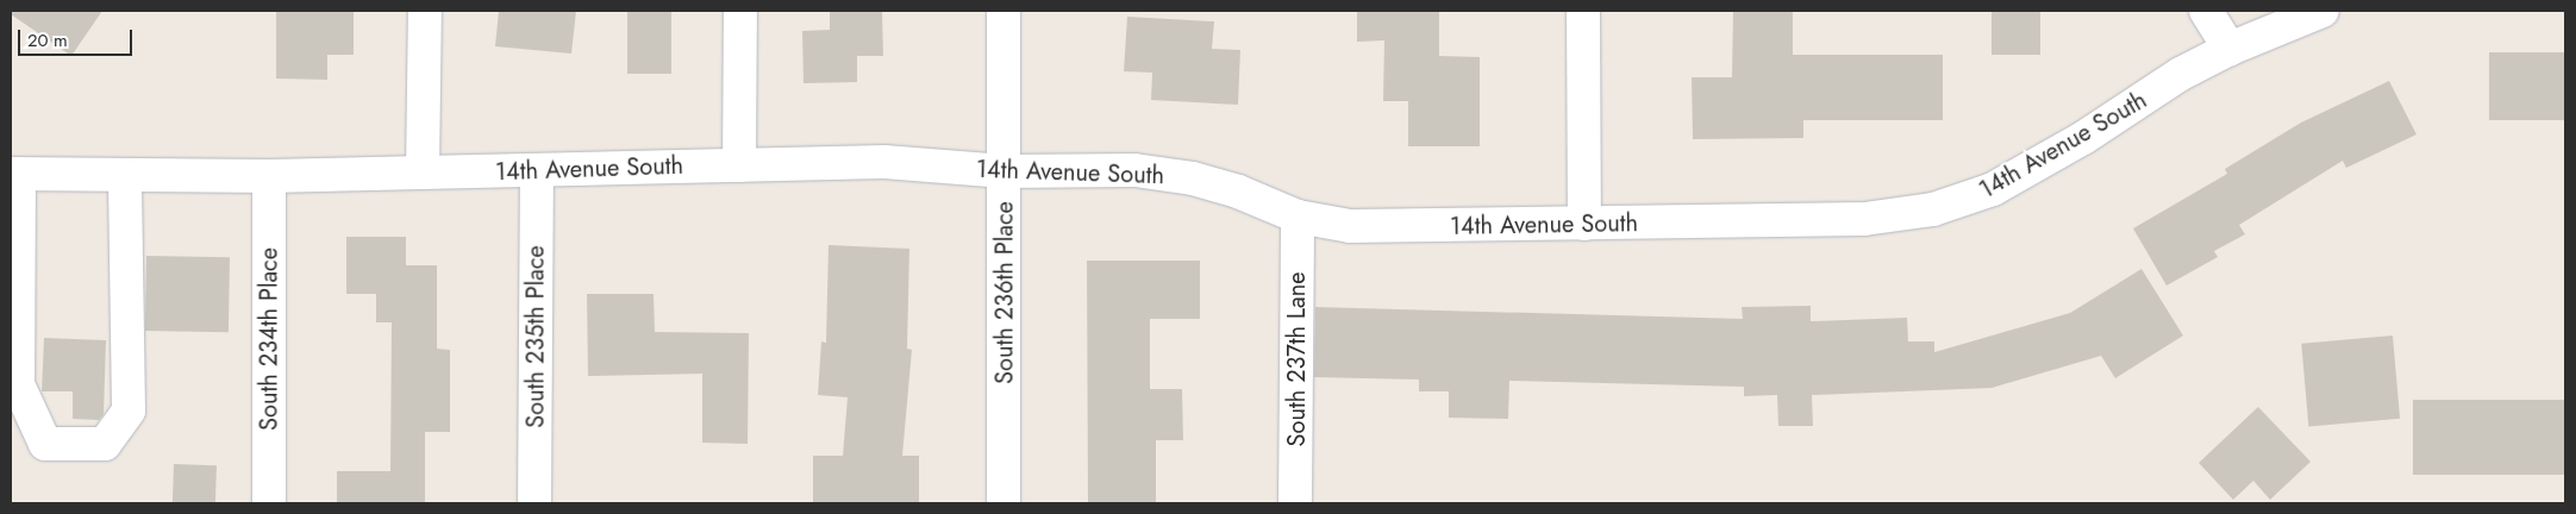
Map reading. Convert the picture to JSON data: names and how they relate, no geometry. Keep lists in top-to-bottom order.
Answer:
{
  "streets": {
    "street": [
      "14th Avenue South",
      "South 236th Place",
      "South 235th Place",
      "South 234th Place",
      "South 237th Lane"
    ]
  },
  "crossings": [
    ["14th Avenue South", "South 236th Place"],
    ["14th Avenue South", "South 235th Place"],
    ["14th Avenue South", "South 234th Place"],
    ["14th Avenue South", "South 237th Lane"]
  ],
  "scale_bar": "20 m"
}
